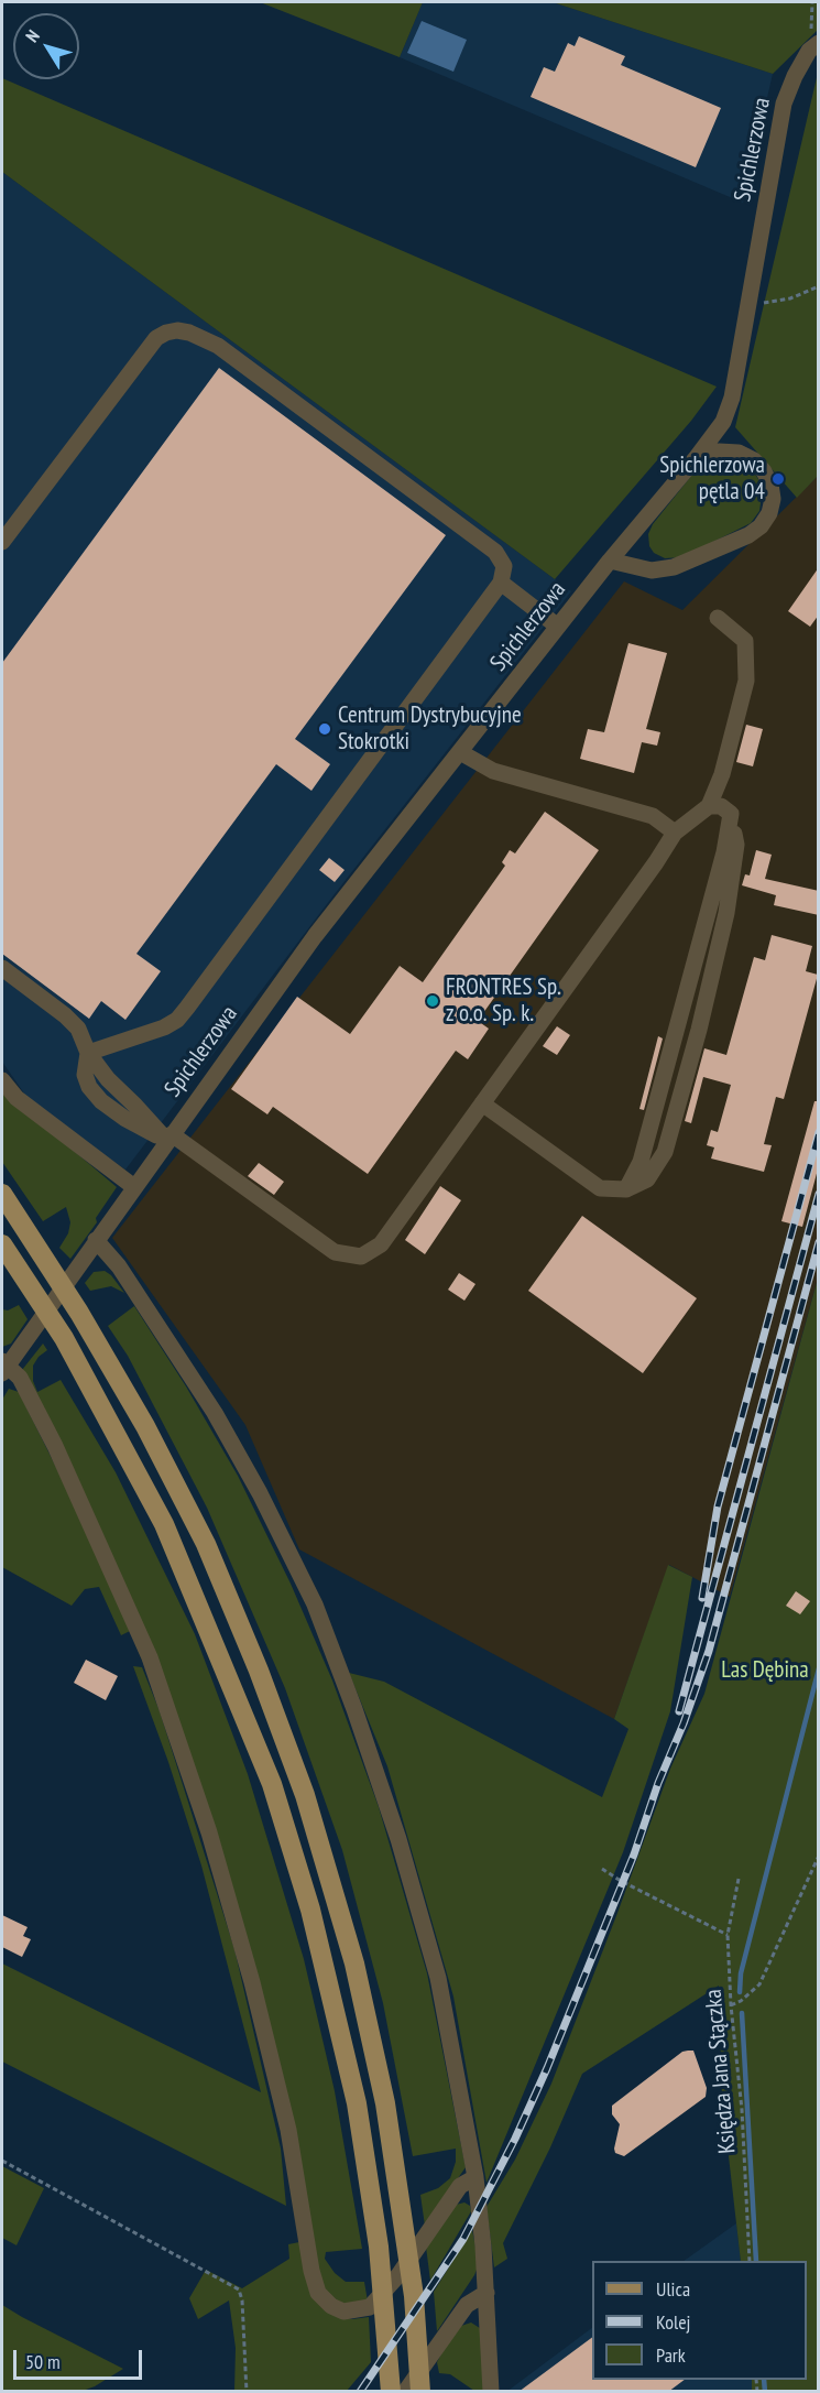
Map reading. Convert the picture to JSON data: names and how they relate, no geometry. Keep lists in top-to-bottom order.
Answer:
{
  "streets": {
    "street": ["Spichlerzowa"],
    "path": ["Księdza Jana Stączka"]
  },
  "parks": ["Las Dębina"],
  "places": ["Spichlerzowa pętla 04", "Centrum Dystrybucyjne Stokrotki", "FRONTRES Sp. z o.o. Sp. k."],
  "legend": ["Ulica", "Kolej", "Park"],
  "scale_bar": "50 m",
  "north": "top left"
}
